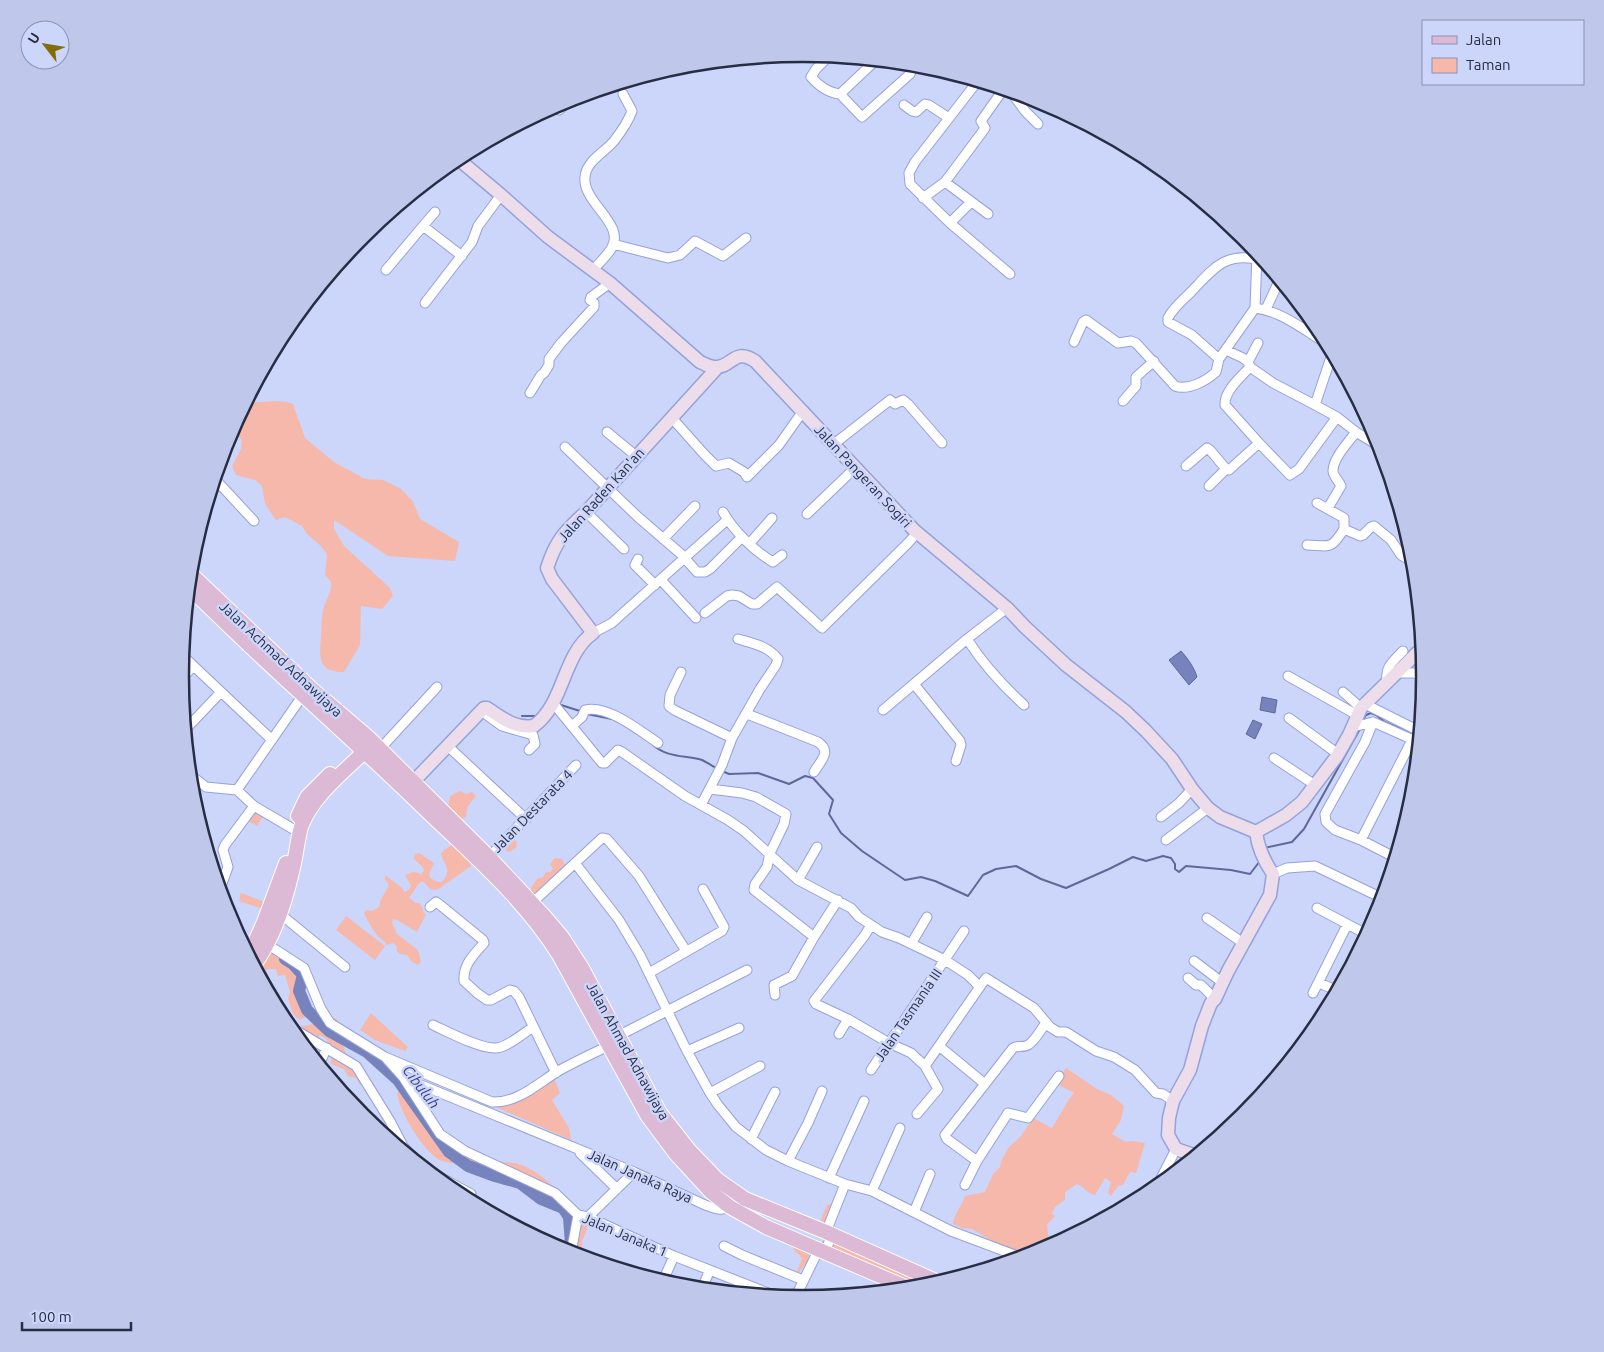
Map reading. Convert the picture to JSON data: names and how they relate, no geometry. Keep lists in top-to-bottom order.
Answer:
{
  "streets": {
    "main road": ["Jalan Achmad Adnawijaya", "Jalan Ahmad Adnawijaya"],
    "street": [
      "Jalan Pangeran Sogiri",
      "Jalan Raden Kan'an",
      "Jalan Destarata 4",
      "Jalan Tasmania III",
      "Jalan Janaka Raya",
      "Jalan Janaka 1"
    ]
  },
  "crossings": [
    ["Jalan Pangeran Sogiri", "Jalan Raden Kan'an"],
    ["Jalan Achmad Adnawijaya", "Jalan Ahmad Adnawijaya"],
    ["Jalan Destarata 4", "Jalan Ahmad Adnawijaya"],
    ["Jalan Ahmad Adnawijaya", "Jalan Janaka Raya"],
    ["Jalan Janaka Raya", "Jalan Janaka 1"]
  ],
  "water": ["Cibuluh"],
  "legend": ["Jalan", "Taman"],
  "scale_bar": "100 m",
  "north": "top left"
}
